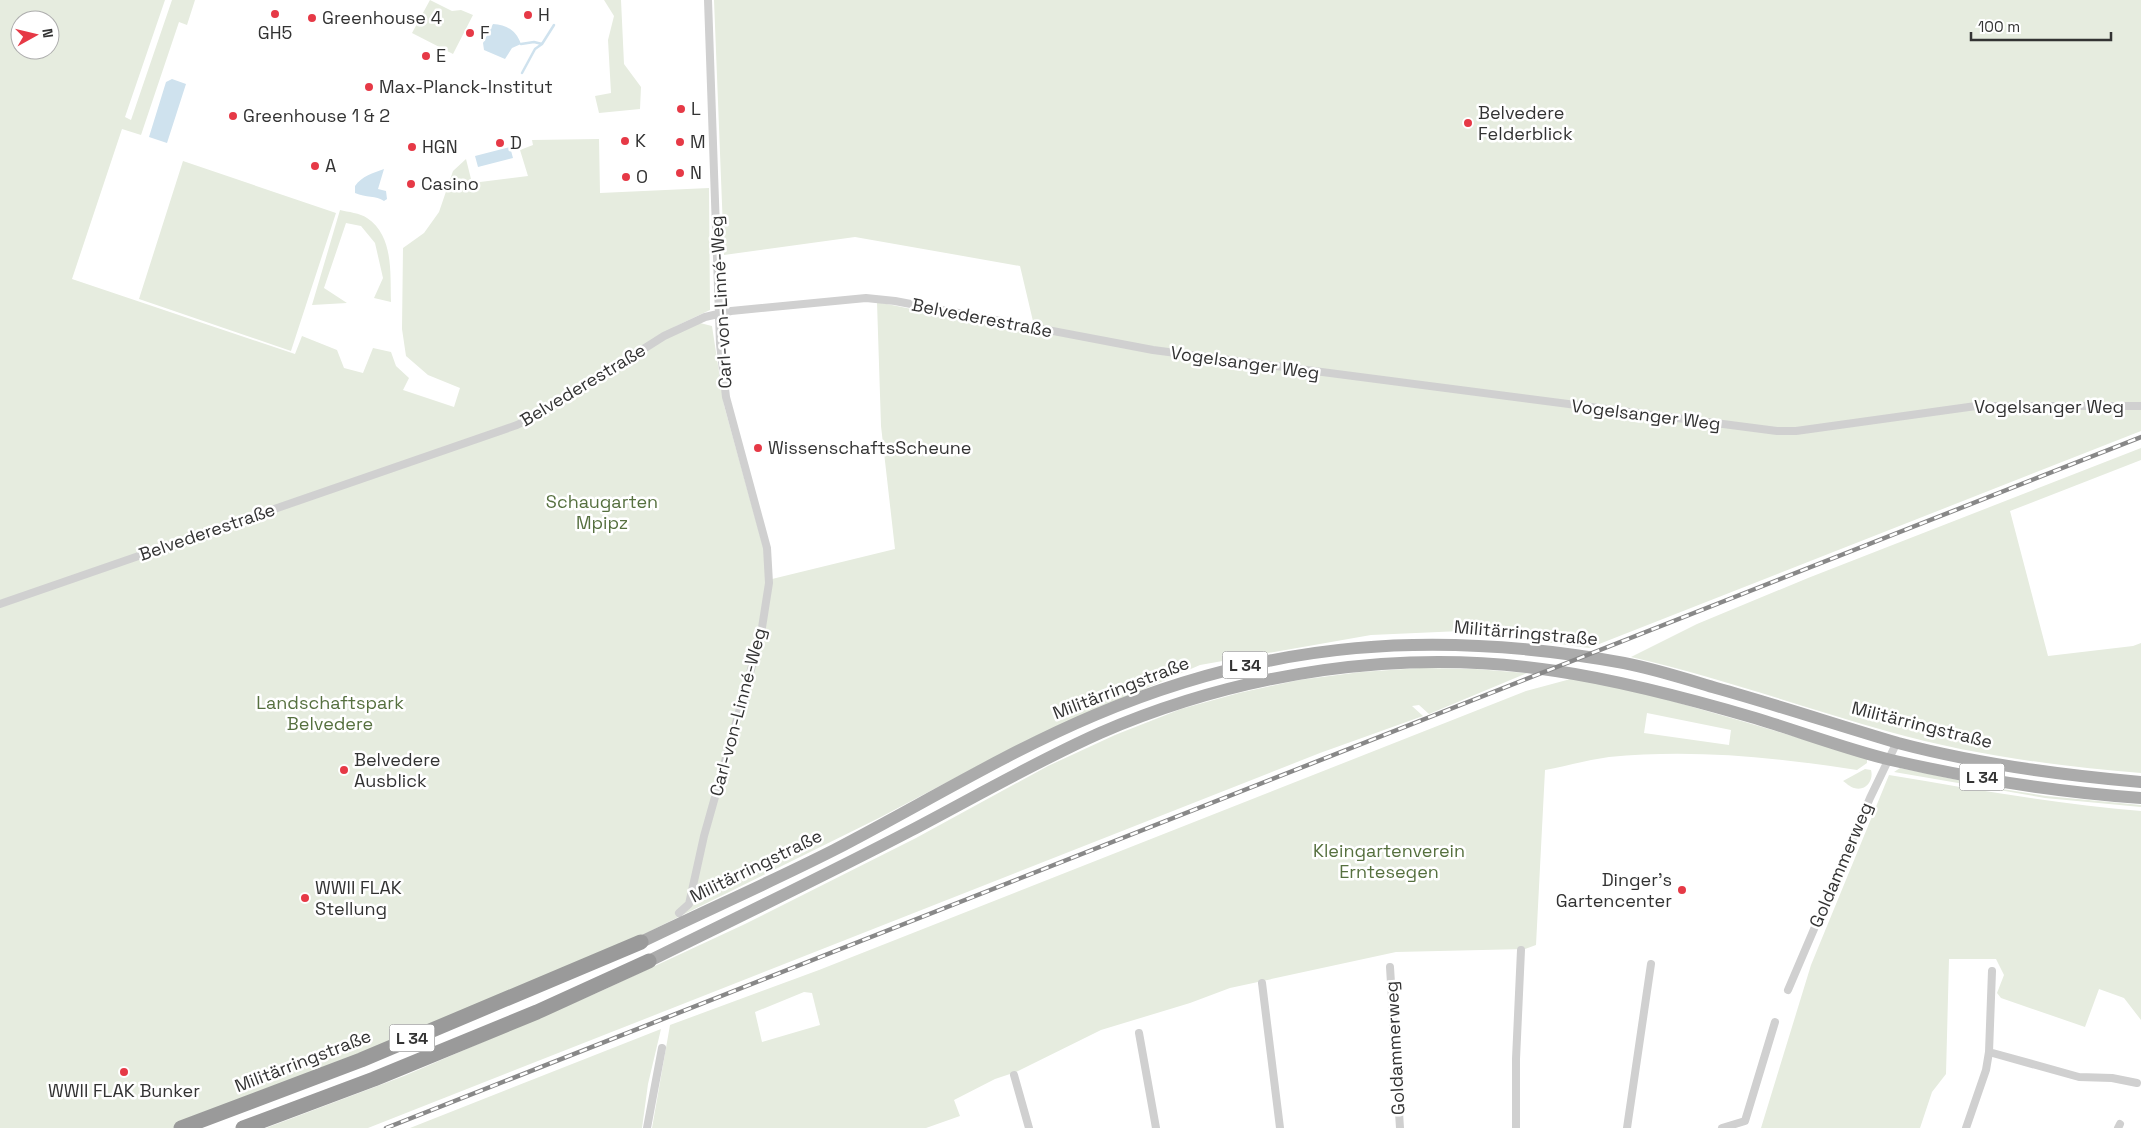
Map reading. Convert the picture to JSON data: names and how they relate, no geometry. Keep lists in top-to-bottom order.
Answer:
{
  "streets": {
    "highway": ["Militärringstraße", "L 34"],
    "street": [
      "Carl-von-Linné-Weg",
      "Belvederestraße",
      "Vogelsanger Weg",
      "Goldammerweg"
    ]
  },
  "crossings": [
    ["Carl-von-Linné-Weg", "Belvederestraße"],
    ["Belvederestraße", "Vogelsanger Weg"],
    ["Militärringstraße", "Goldammerweg"]
  ],
  "parks": ["Schaugarten Mpipz", "Landschaftspark Belvedere", "Kleingartenverein Erntesegen"],
  "places": [
    "GH5",
    "H",
    "Greenhouse 4",
    "F",
    "E",
    "Max-Planck-Institut",
    "L",
    "Greenhouse 1 & 2",
    "Belvedere Felderblick",
    "K",
    "M",
    "D",
    "HGN",
    "A",
    "N",
    "O",
    "Casino",
    "WissenschaftsScheune",
    "Belvedere Ausblick",
    "Dinger's Gartencenter",
    "WWII FLAK Stellung",
    "WWII FLAK Bunker"
  ],
  "scale_bar": "100 m",
  "north": "right"
}
